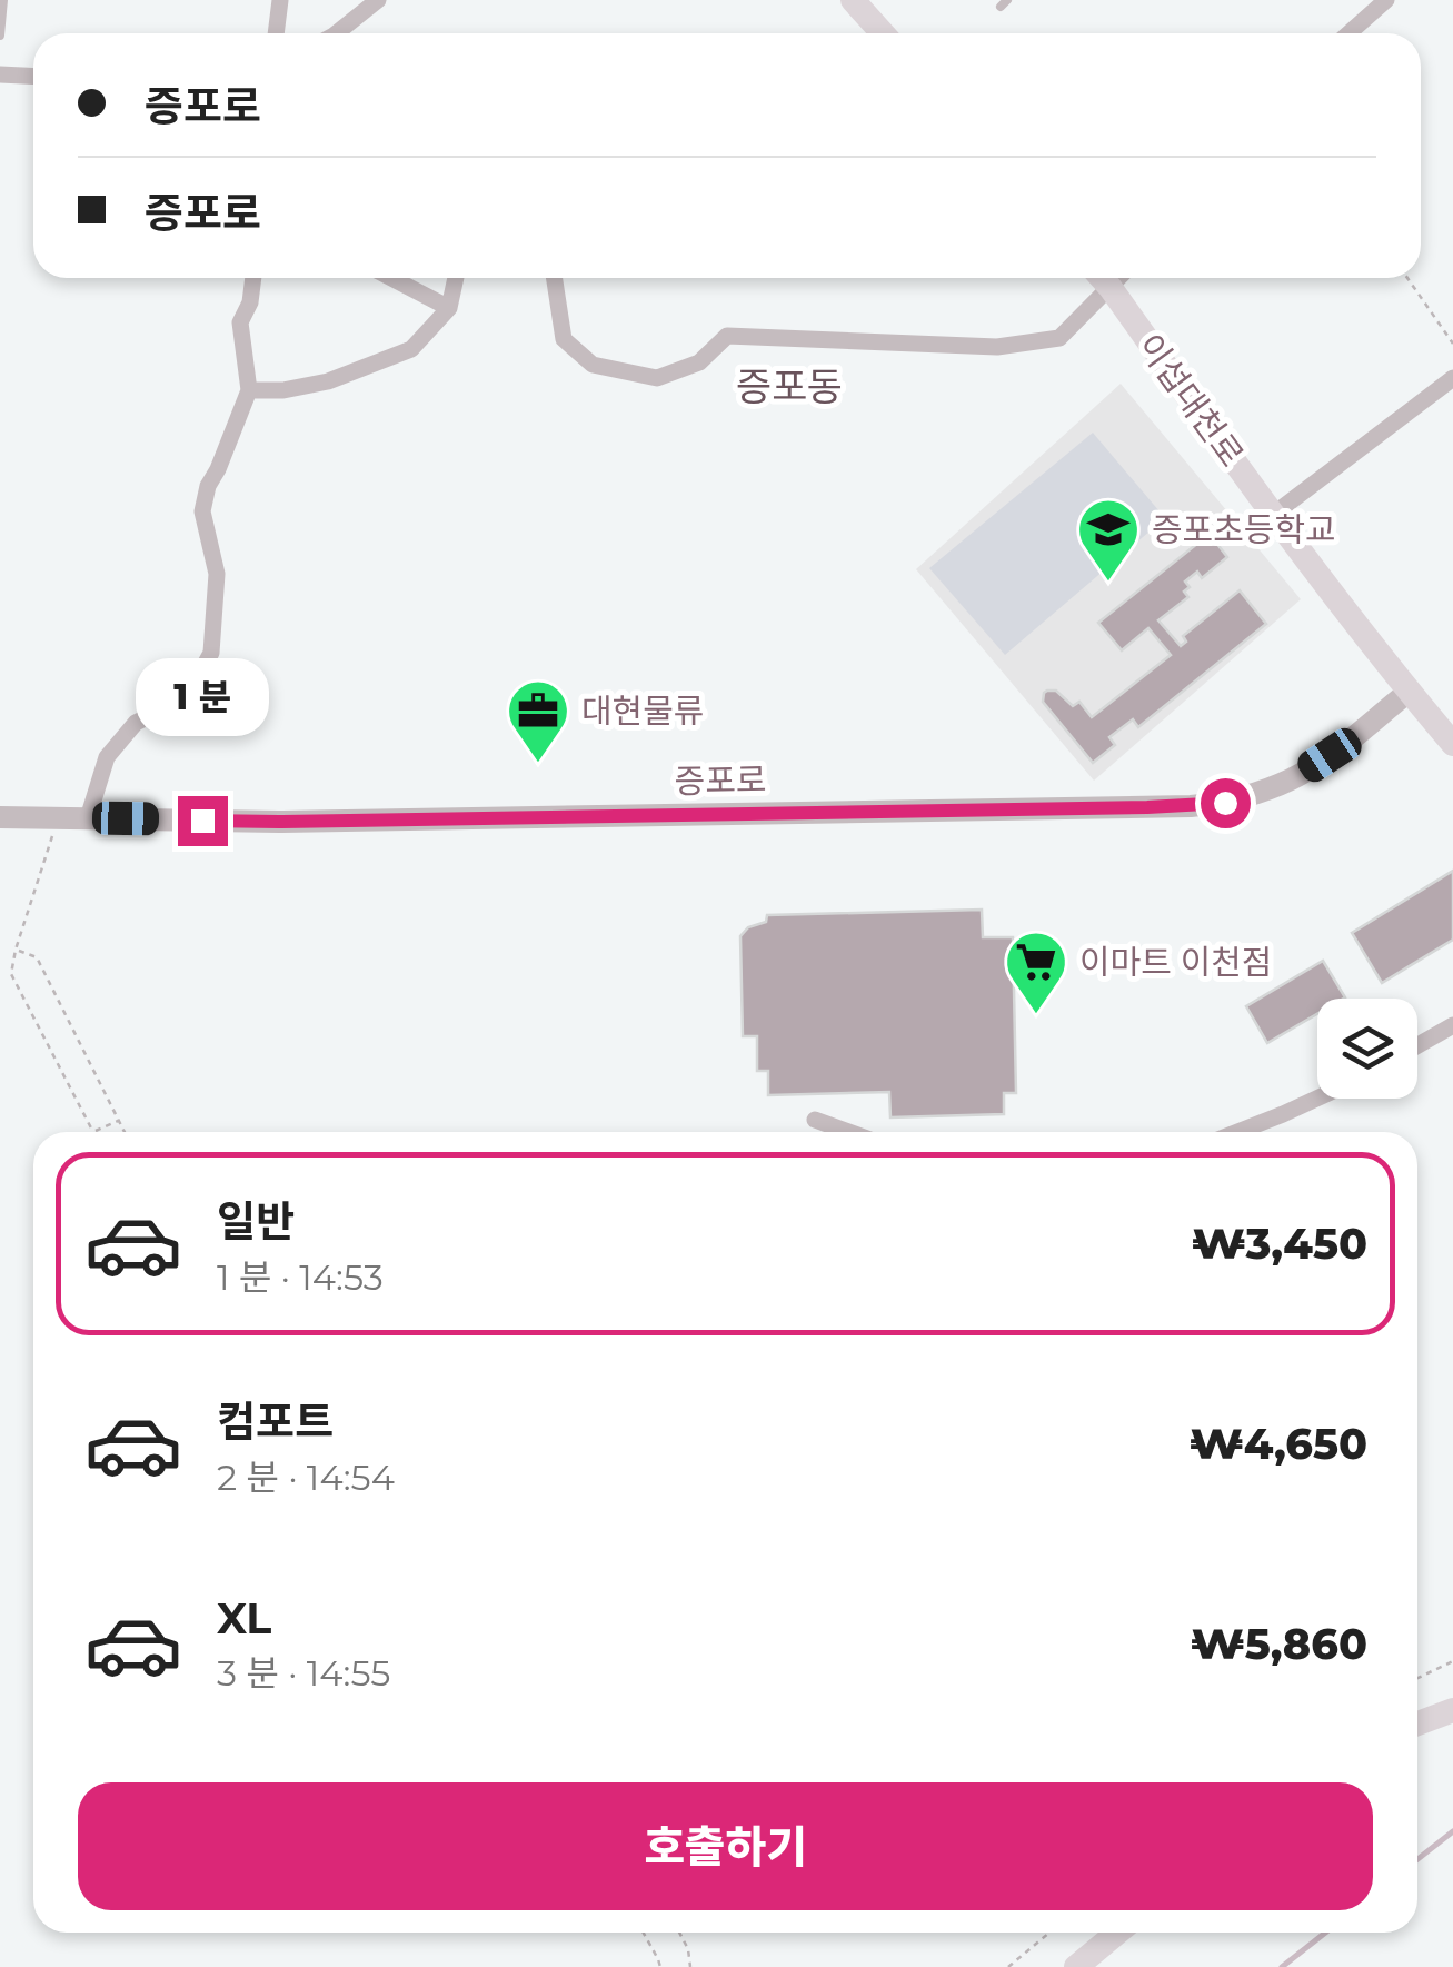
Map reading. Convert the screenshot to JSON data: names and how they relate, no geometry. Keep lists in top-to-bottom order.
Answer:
{
  "streets": {
    "main road": ["이섭대천로"],
    "street": ["증포로"]
  },
  "crossings": [
    ["이섭대천로", "증포로"]
  ],
  "districts": ["증포동"],
  "places": {
    "school or university": ["증포초등학교"],
    "office": ["대현물류"],
    "supermarket": ["이마트 이천점"]
  },
  "page": {
    "banner": ["증포로", "증포로"],
    "bubble": "1 분",
    "list": [
      {
        "name": "일반",
        "note": "1 분 · 14:53",
        "value": "₩3,450"
      },
      {
        "name": "컴포트",
        "note": "2 분 · 14:54",
        "value": "₩4,650"
      },
      {
        "name": "XL",
        "note": "3 분 · 14:55",
        "value": "₩5,860"
      }
    ],
    "buttons": "호출하기"
  }
}
